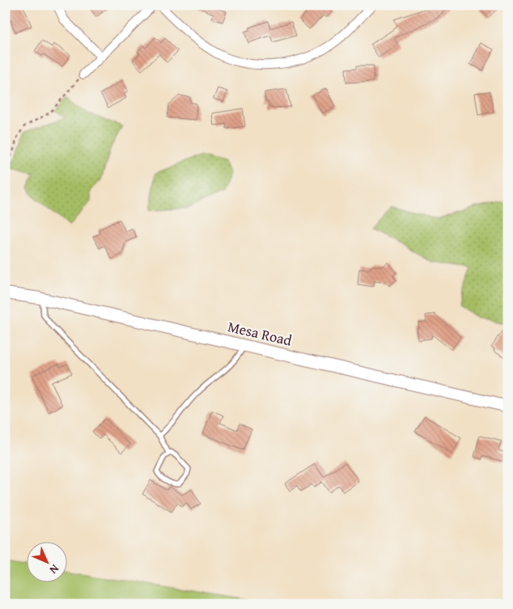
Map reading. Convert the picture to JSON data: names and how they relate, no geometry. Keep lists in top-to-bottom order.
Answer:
{
  "streets": {
    "main road": ["Mesa Road"]
  },
  "north": "bottom right"
}
